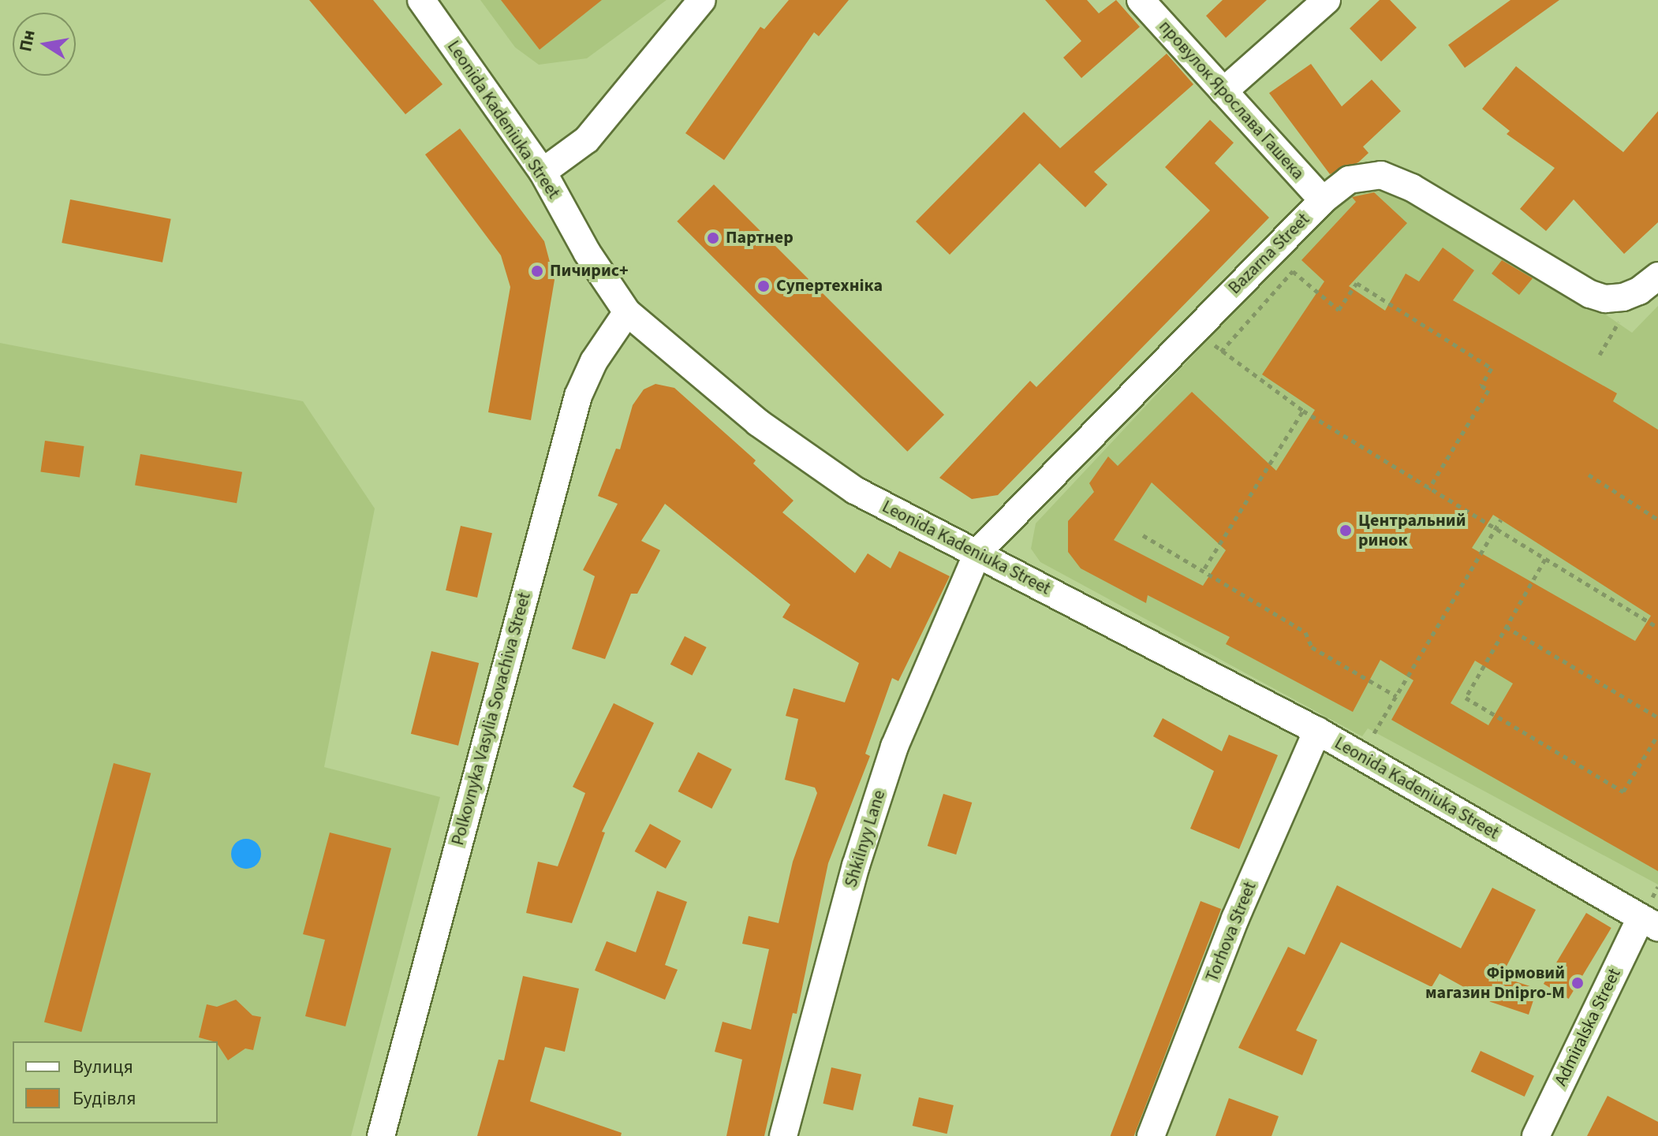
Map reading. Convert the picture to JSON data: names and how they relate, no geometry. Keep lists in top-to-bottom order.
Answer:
{
  "streets": {
    "street": [
      "провулок Ярослава Гашека",
      "Leonida Kadeniuka Street",
      "Bazarna Street",
      "Polkovnyka Vasylia Sovachiva Street",
      "Shkilnyy Lane",
      "Torhova Street",
      "Admiralska Street"
    ]
  },
  "crossings": [
    ["провулок Ярослава Гашека", "Bazarna Street"],
    ["Leonida Kadeniuka Street", "Bazarna Street"],
    ["Leonida Kadeniuka Street", "Polkovnyka Vasylia Sovachiva Street"],
    ["Leonida Kadeniuka Street", "Shkilnyy Lane"],
    ["Leonida Kadeniuka Street", "Torhova Street"],
    ["Leonida Kadeniuka Street", "Admiralska Street"],
    ["Bazarna Street", "Shkilnyy Lane"]
  ],
  "places": [
    "Партнер",
    "Пичирис+",
    "Супертехніка",
    "Центральний ринок",
    "Фірмовий магазин Dnipro-M"
  ],
  "legend": ["Вулиця", "Будівля"],
  "north": "left"
}
